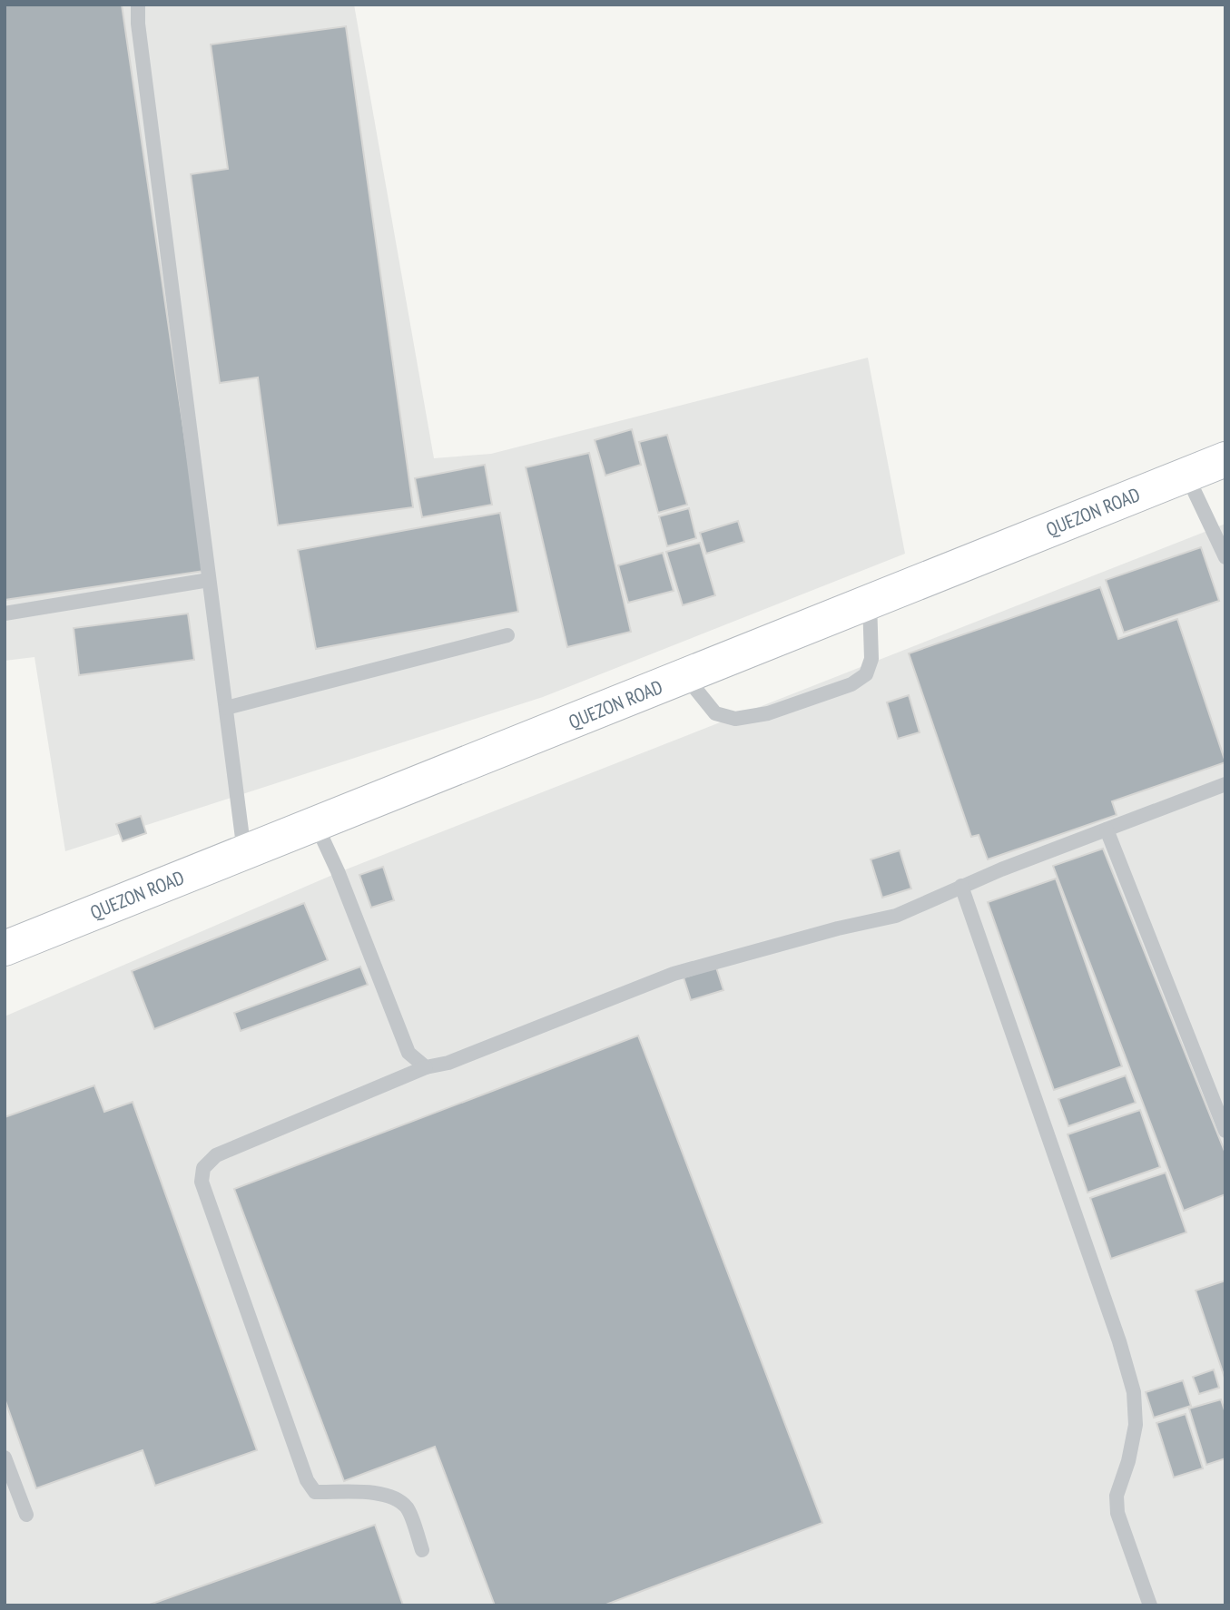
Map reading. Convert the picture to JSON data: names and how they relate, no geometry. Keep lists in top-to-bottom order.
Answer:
{
  "streets": {
    "main road": ["QUEZON ROAD"]
  }
}
